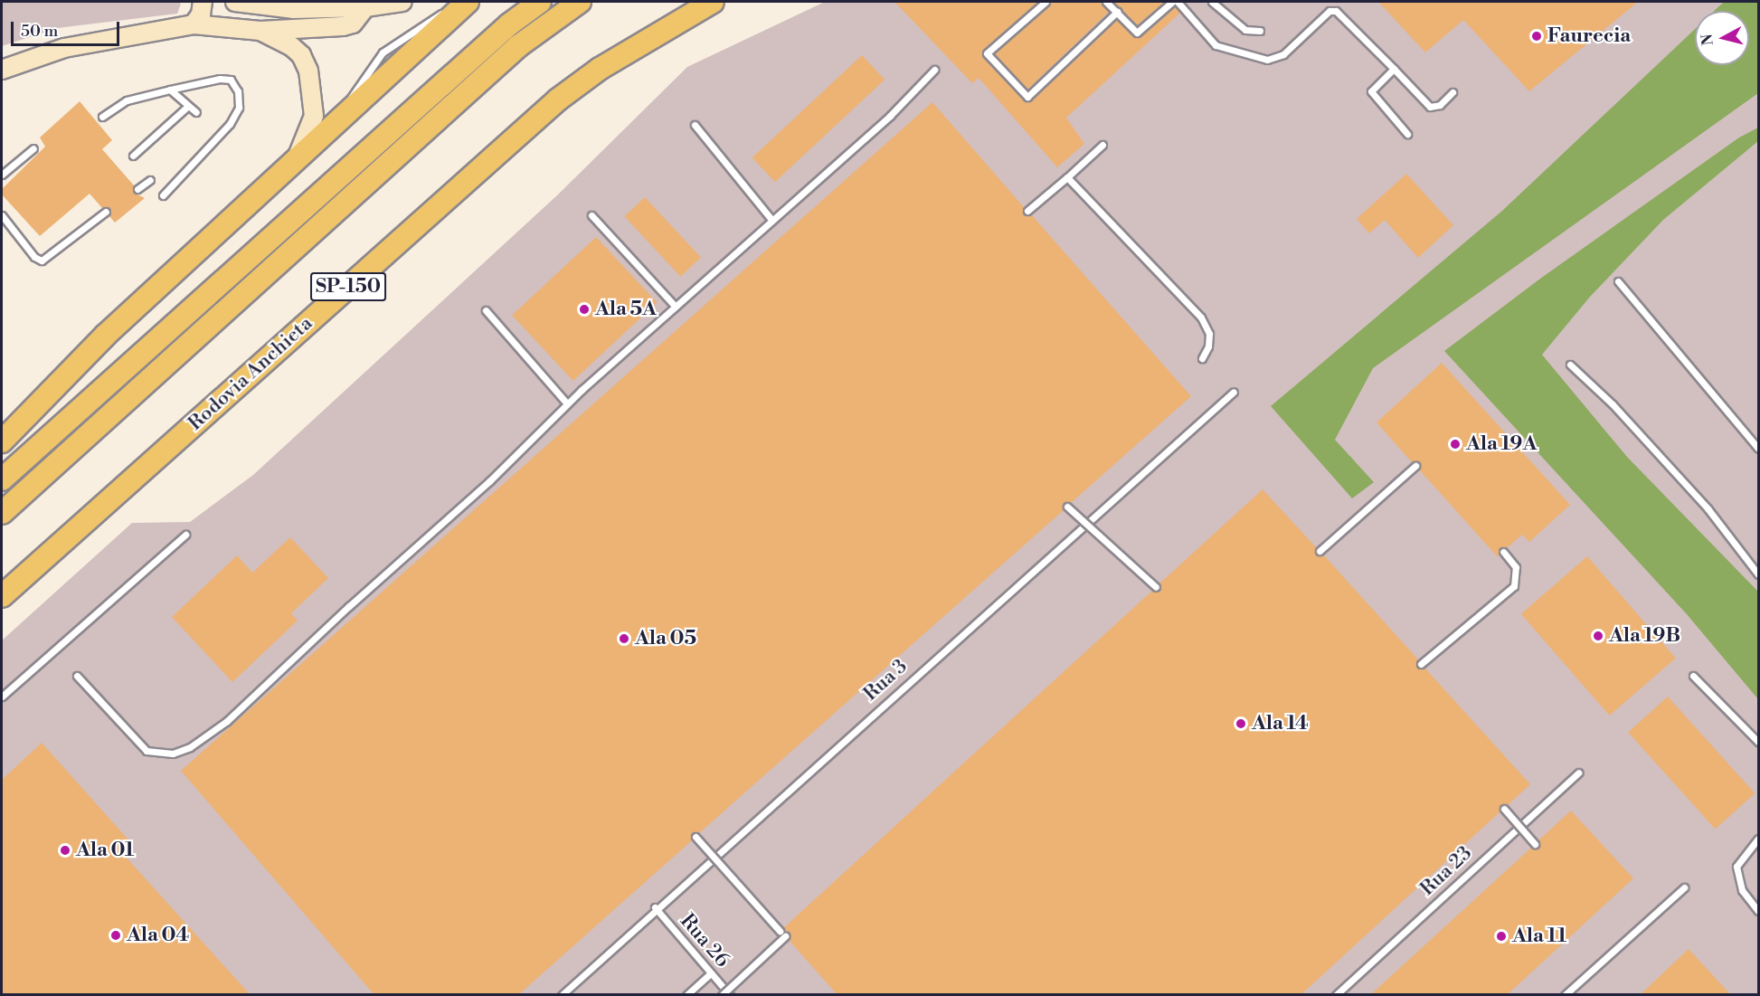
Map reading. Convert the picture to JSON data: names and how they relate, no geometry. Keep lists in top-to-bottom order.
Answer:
{
  "streets": {
    "highway": ["SP-150", "Rodovia Anchieta"],
    "lane": ["Rua 3", "Rua 23", "Rua 26"]
  },
  "crossings": [
    ["Rua 3", "Rua 26"]
  ],
  "places": [
    "Faurecia",
    "Ala 5A",
    "Ala 19A",
    "Ala 19B",
    "Ala 05",
    "Ala 14",
    "Ala 01",
    "Ala 04",
    "Ala 11"
  ],
  "scale_bar": "50 m",
  "north": "left"
}
